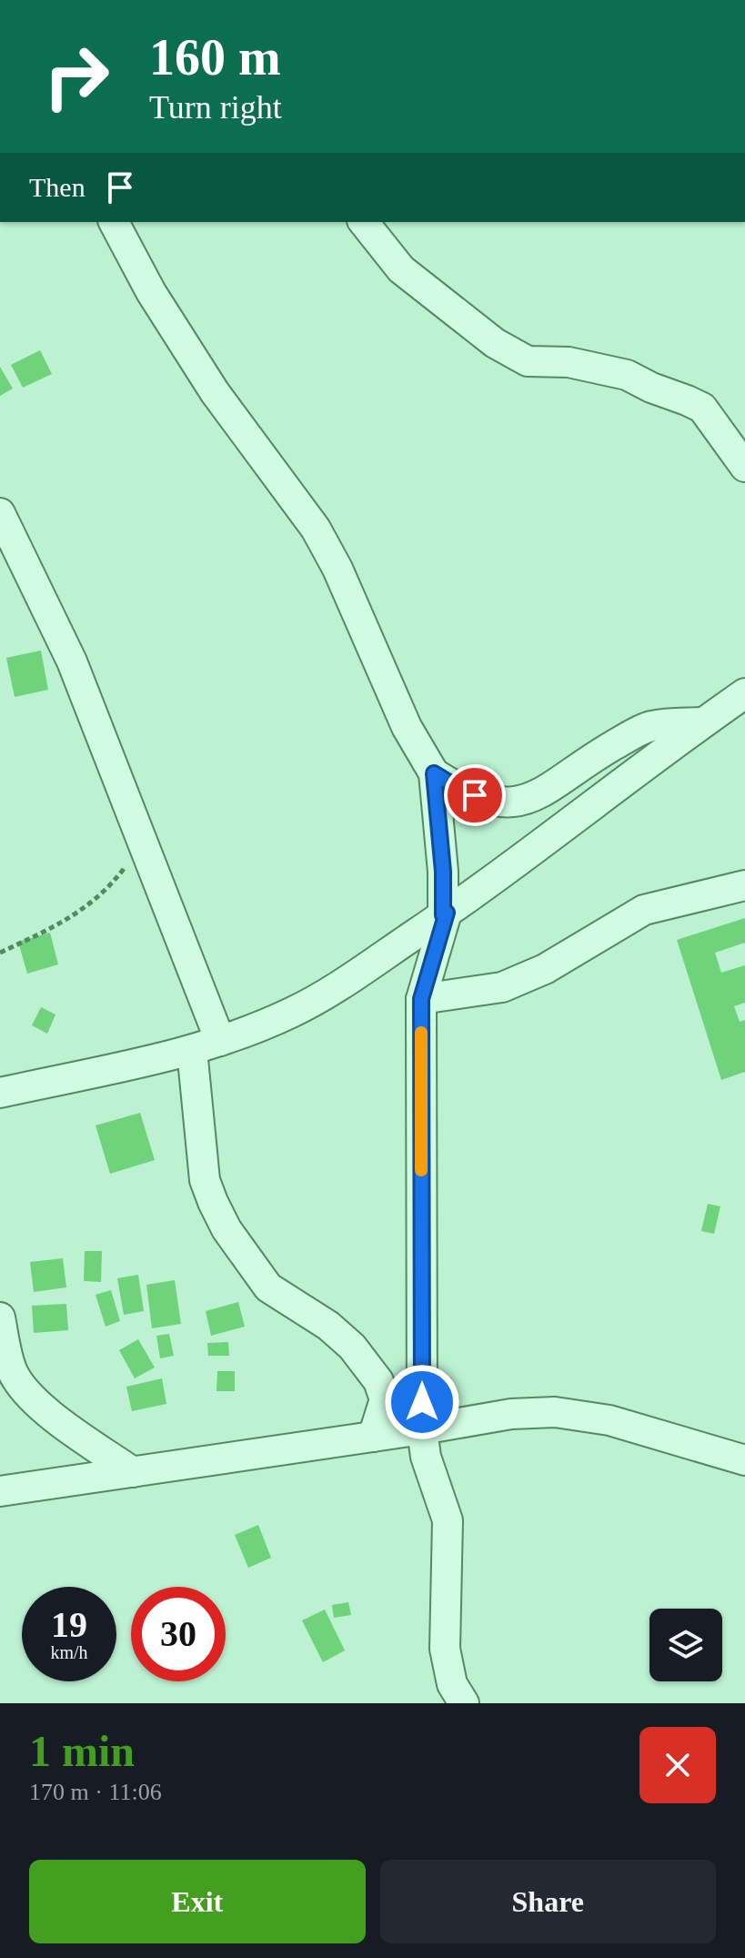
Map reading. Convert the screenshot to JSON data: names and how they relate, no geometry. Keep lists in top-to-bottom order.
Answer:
{
  "page": {
    "turn": ["160 m", "Turn right"],
    "then": "Then",
    "speed": "19 km/h",
    "limit": "30",
    "heading": ["1 min", "170 m · 11:06"],
    "buttons": ["Exit", "Share"]
  }
}
